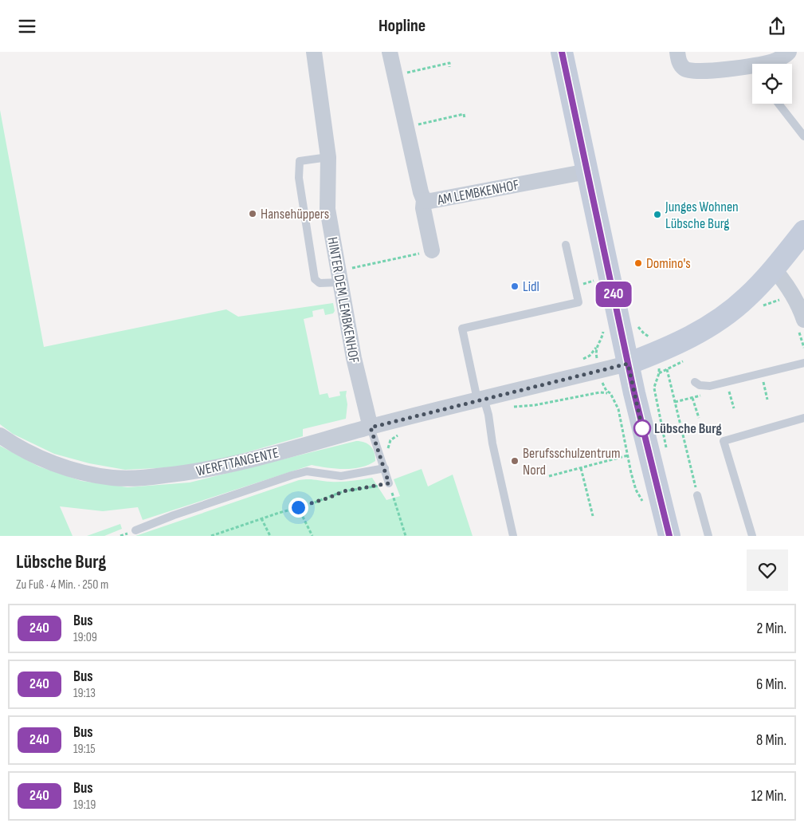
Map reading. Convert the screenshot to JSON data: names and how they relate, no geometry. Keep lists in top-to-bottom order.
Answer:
{
  "streets": {
    "street": ["AM LEMBKENHOF", "HINTER DEM LEMBKENHOF", "WERFTTANGENTE"]
  },
  "crossings": [
    ["HINTER DEM LEMBKENHOF", "WERFTTANGENTE"]
  ],
  "places": [
    "Hansehüppers",
    "Junges Wohnen Lübsche Burg",
    "Domino's",
    "Lidl",
    "Lübsche Burg",
    "Berufsschulzentrum Nord"
  ],
  "lines": ["bus line 240"],
  "page": {
    "header": "Hopline",
    "on_map": "240",
    "heading": ["Lübsche Burg", "Zu Fuß · 4 Min. · 250 m"],
    "list": [
      {
        "mark": "240",
        "name": "Bus",
        "note": "19:09",
        "value": "2 Min."
      },
      {
        "mark": "240",
        "name": "Bus",
        "note": "19:13",
        "value": "6 Min."
      },
      {
        "mark": "240",
        "name": "Bus",
        "note": "19:15",
        "value": "8 Min."
      },
      {
        "mark": "240",
        "name": "Bus",
        "note": "19:19",
        "value": "12 Min."
      }
    ]
  }
}
